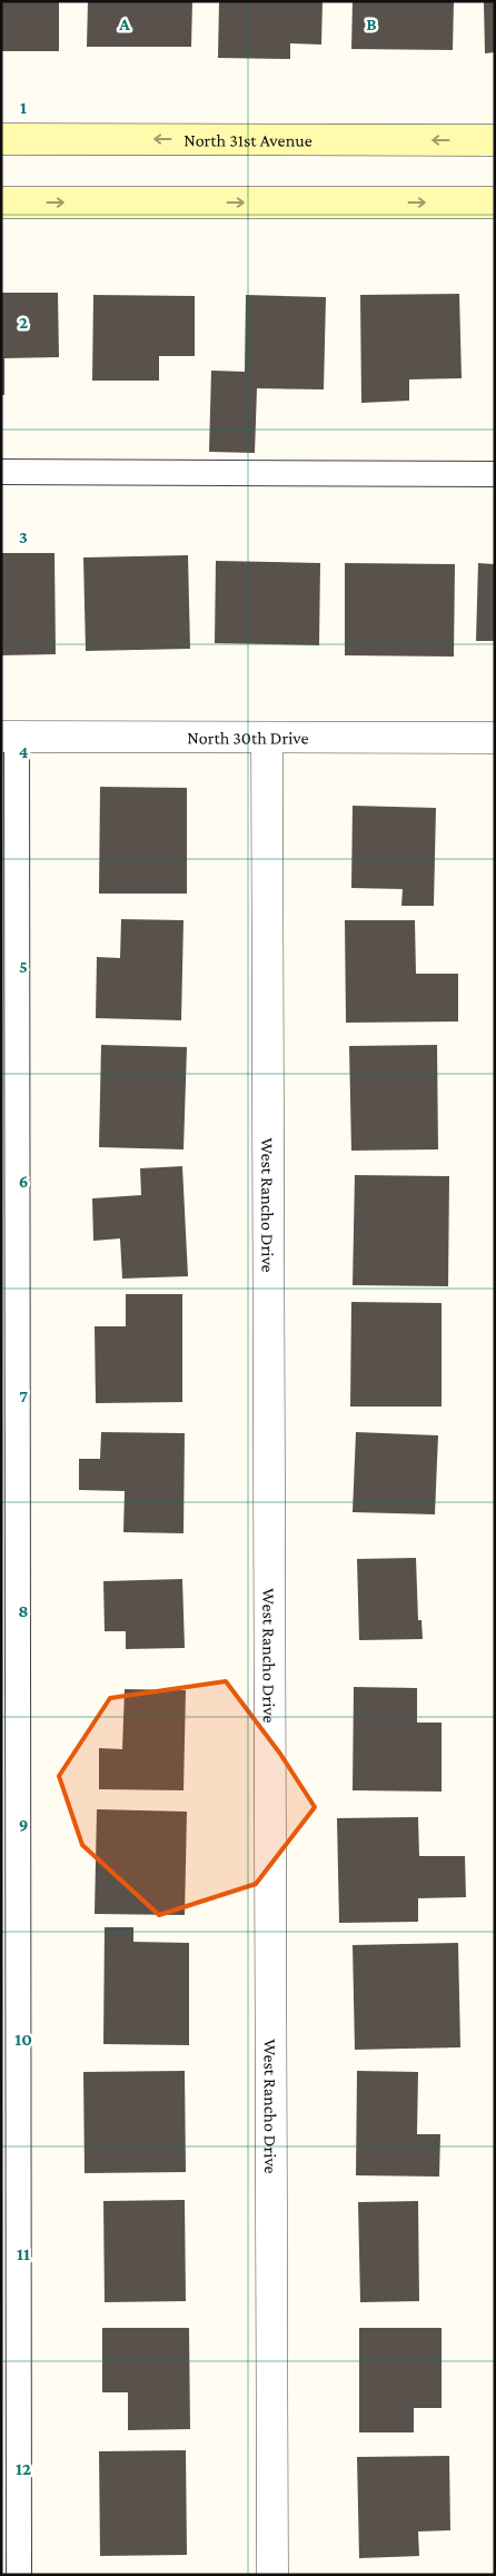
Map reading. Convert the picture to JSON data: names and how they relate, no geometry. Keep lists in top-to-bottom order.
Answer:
{
  "streets": {
    "street": ["North 31st Avenue", "North 30th Drive", "West Rancho Drive"]
  },
  "crossings": [
    ["North 30th Drive", "West Rancho Drive"]
  ],
  "grid": {
    "columns": ["A", "B"],
    "rows": [
      "1",
      "2",
      "3",
      "4",
      "5",
      "6",
      "7",
      "8",
      "9",
      "10",
      "11",
      "12"
    ]
  }
}
